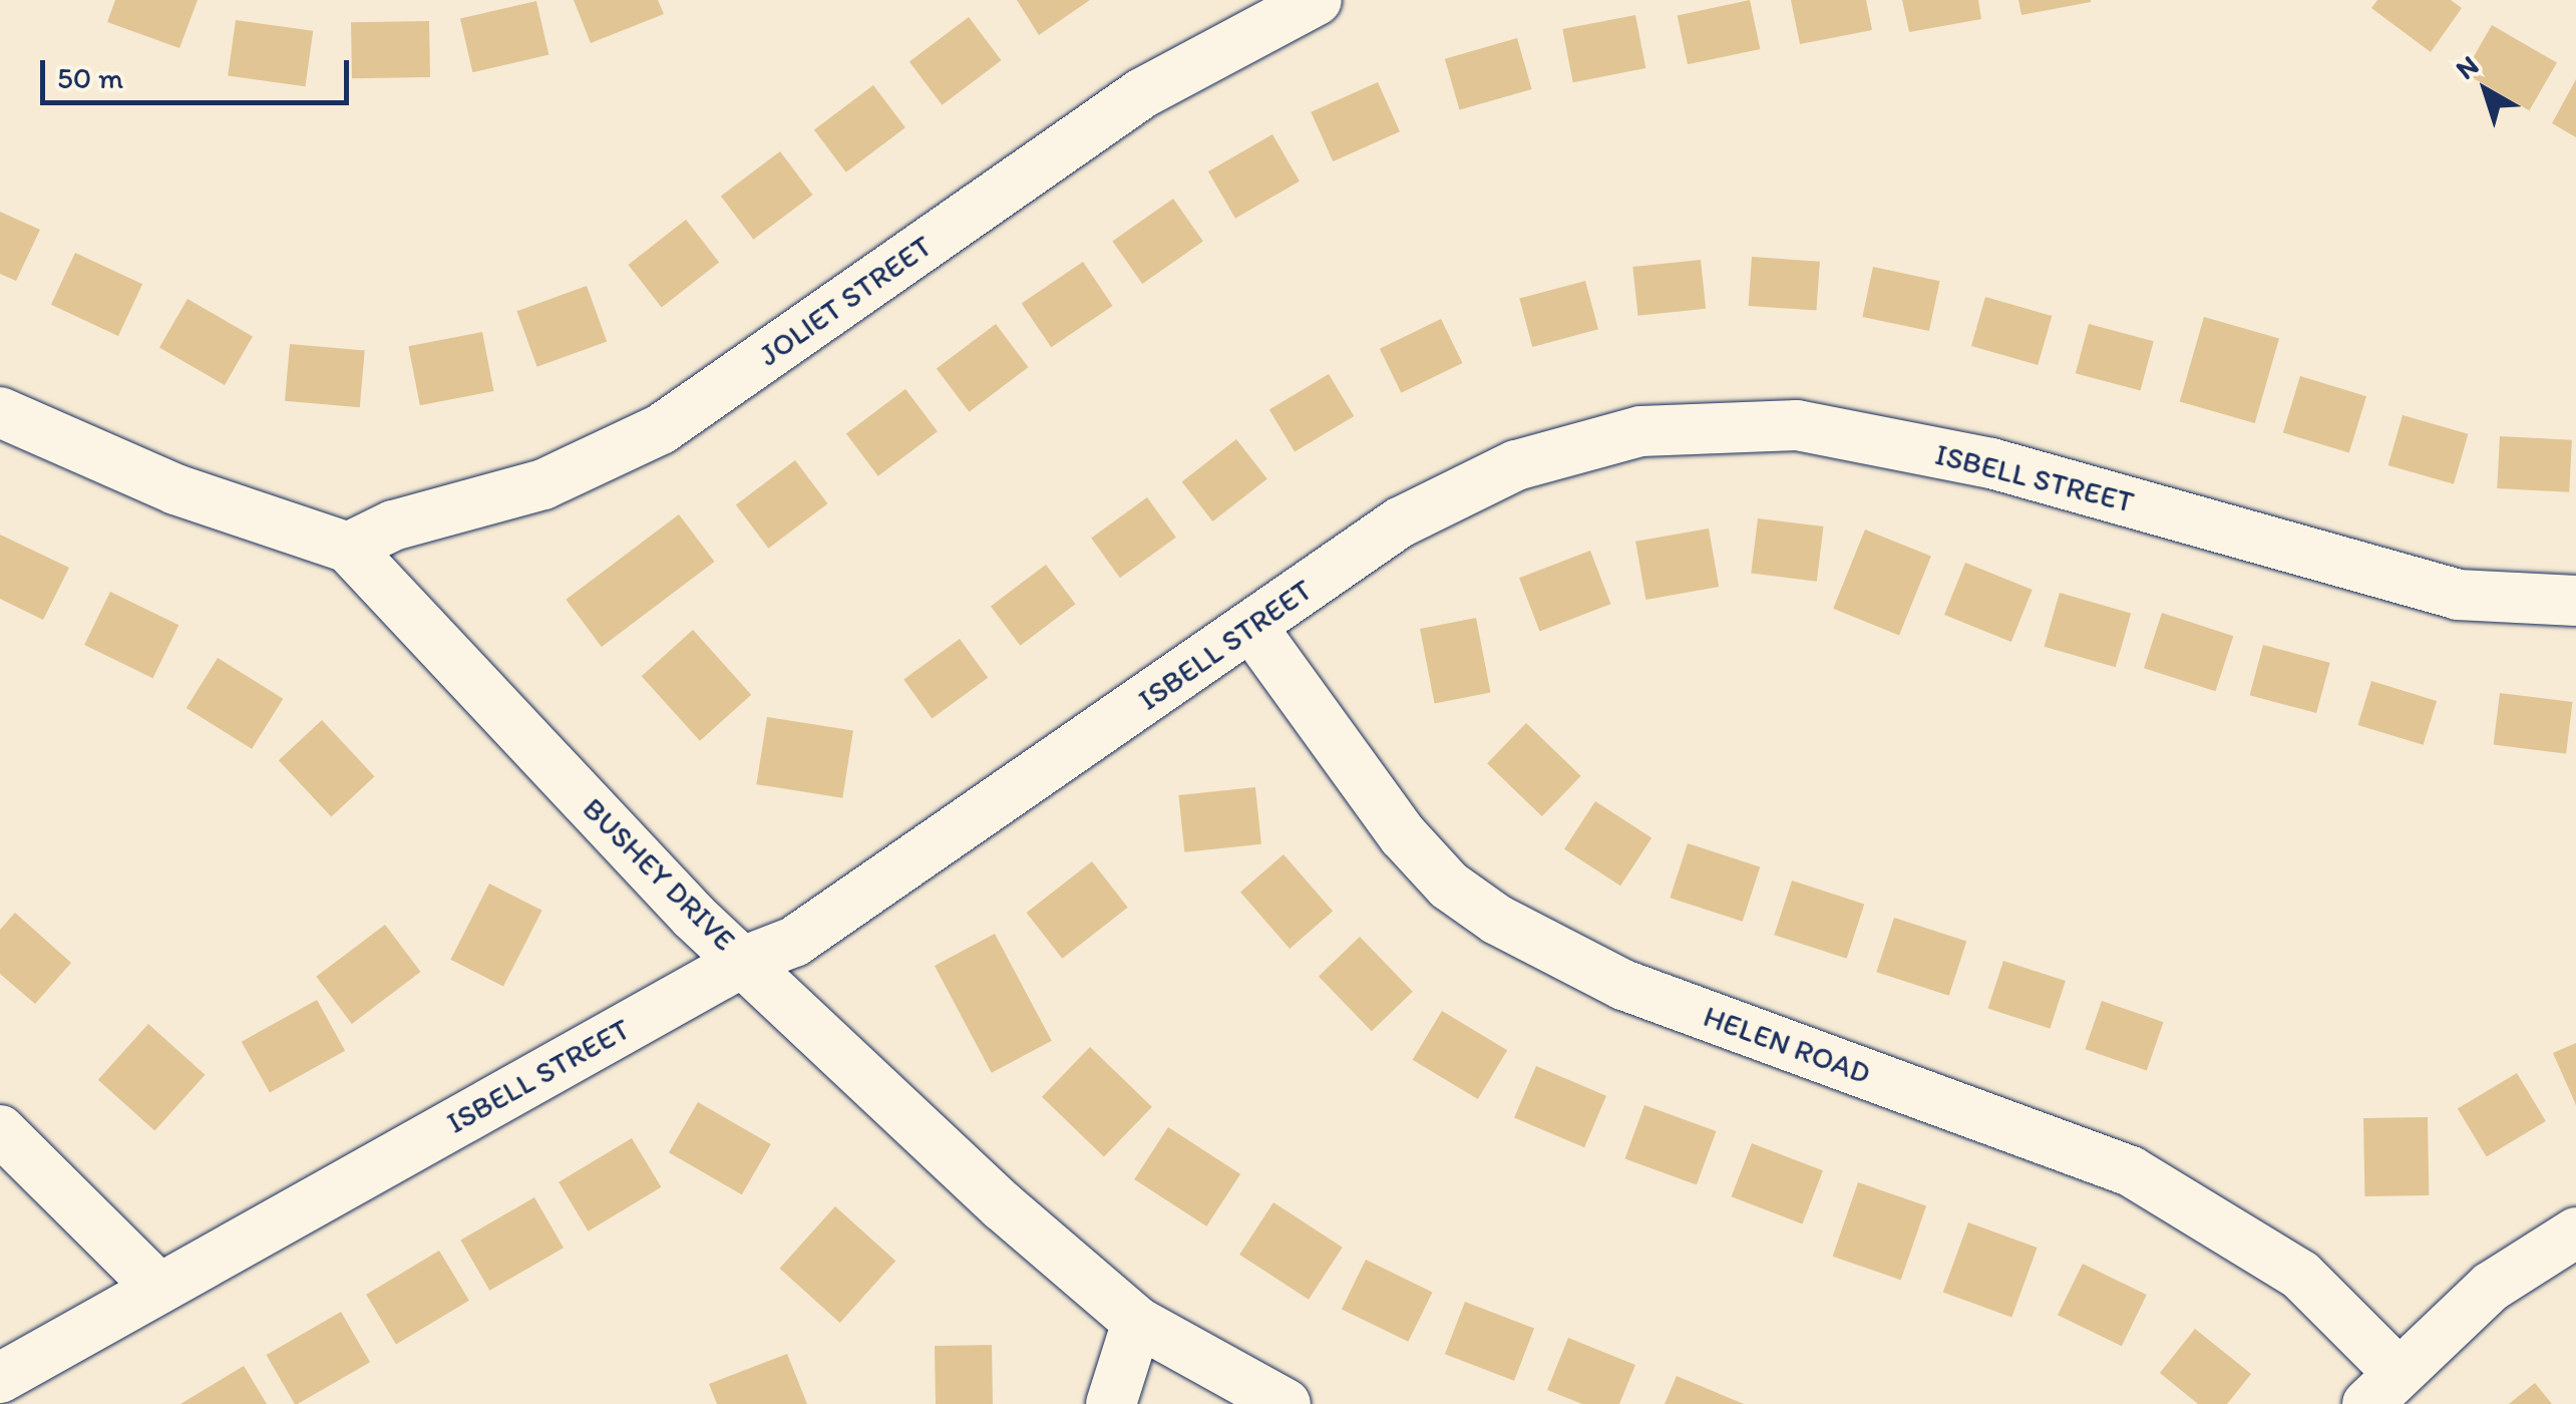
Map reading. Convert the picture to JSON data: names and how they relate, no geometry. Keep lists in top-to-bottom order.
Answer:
{
  "streets": {
    "street": [
      "JOLIET STREET",
      "ISBELL STREET",
      "BUSHEY DRIVE",
      "HELEN ROAD"
    ]
  },
  "crossings": [
    ["JOLIET STREET", "BUSHEY DRIVE"],
    ["ISBELL STREET", "BUSHEY DRIVE"],
    ["ISBELL STREET", "HELEN ROAD"]
  ],
  "scale_bar": "50 m",
  "north": "top left"
}
